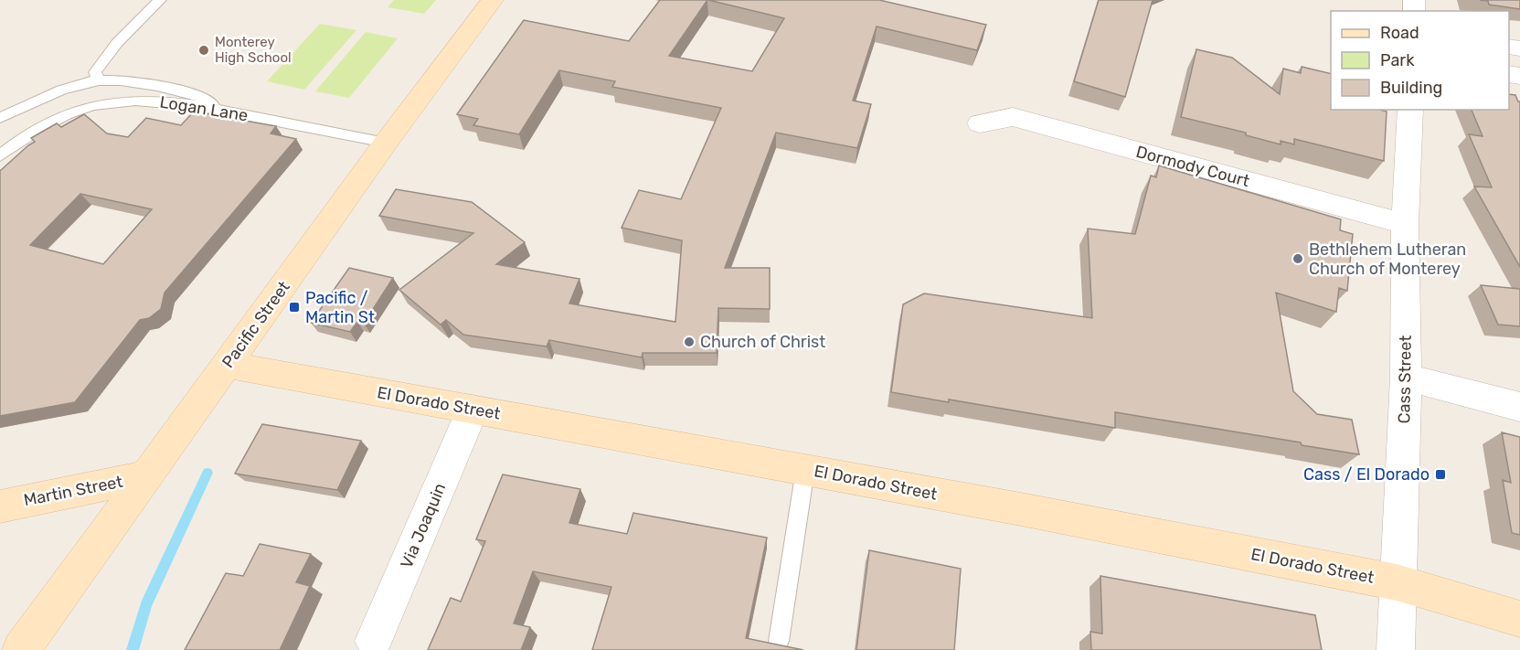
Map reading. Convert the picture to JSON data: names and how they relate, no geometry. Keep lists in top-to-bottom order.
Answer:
{
  "streets": {
    "street": [
      "Dormody Court",
      "Pacific Street",
      "Cass Street",
      "El Dorado Street",
      "Martin Street",
      "Via Joaquin"
    ],
    "lane": ["Logan Lane"]
  },
  "crossings": [
    ["Logan Lane", "Pacific Street"],
    ["Dormody Court", "Cass Street"],
    ["Pacific Street", "El Dorado Street"],
    ["Pacific Street", "Martin Street"],
    ["Cass Street", "El Dorado Street"],
    ["El Dorado Street", "Via Joaquin"]
  ],
  "places": {
    "other": ["Monterey High School", "Bethlehem Lutheran Church of Monterey", "Church of Christ"],
    "transit": ["Pacific / Martin St", "Cass / El Dorado"]
  },
  "legend": ["Road", "Park", "Building"]
}
